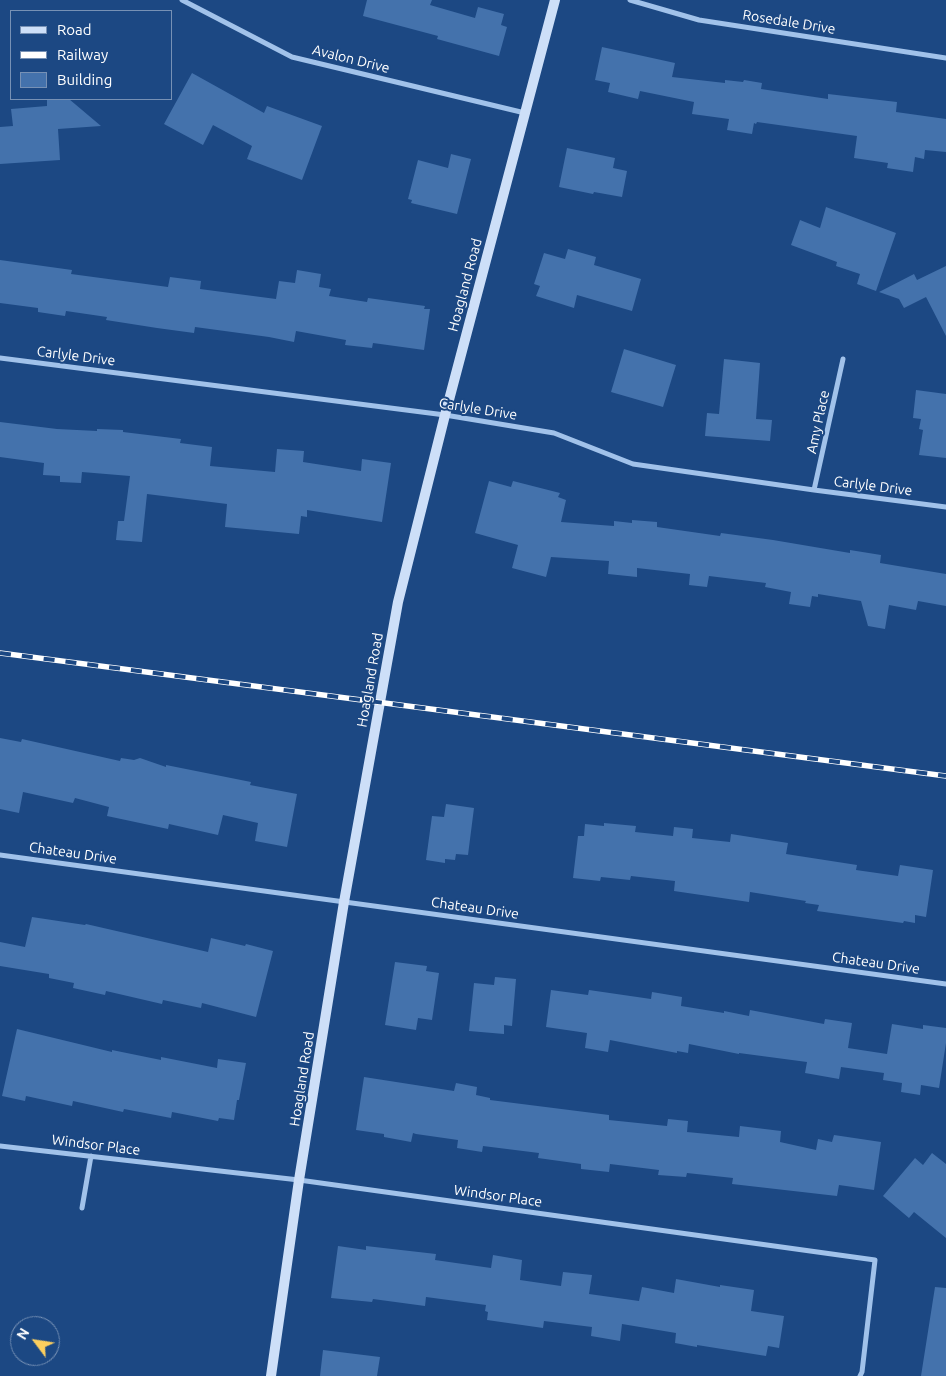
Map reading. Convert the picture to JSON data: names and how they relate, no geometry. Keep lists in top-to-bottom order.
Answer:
{
  "streets": {
    "street": [
      "Rosedale Drive",
      "Avalon Drive",
      "Hoagland Road",
      "Carlyle Drive",
      "Amy Place",
      "Chateau Drive",
      "Windsor Place"
    ]
  },
  "crossings": [
    ["Avalon Drive", "Hoagland Road"],
    ["Hoagland Road", "Carlyle Drive"],
    ["Hoagland Road", "Chateau Drive"],
    ["Hoagland Road", "Windsor Place"],
    ["Carlyle Drive", "Amy Place"]
  ],
  "legend": ["Road", "Railway", "Building"],
  "north": "top left"
}
